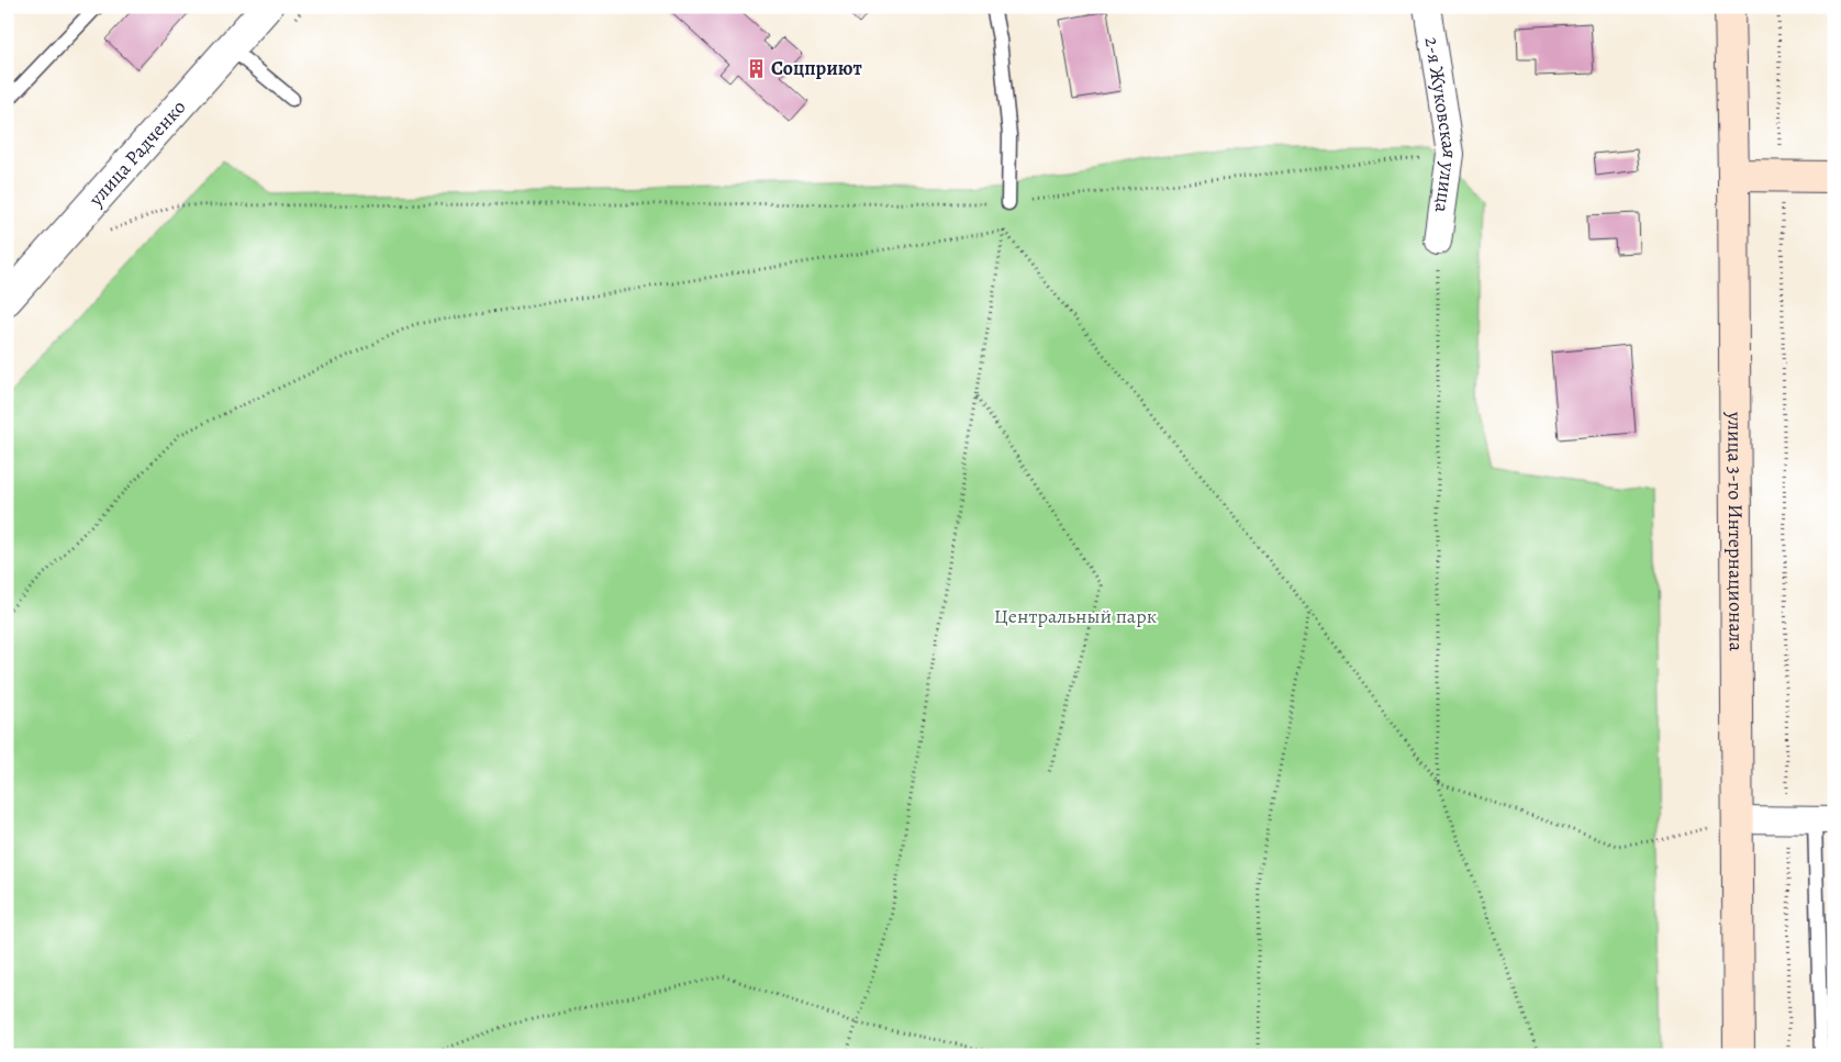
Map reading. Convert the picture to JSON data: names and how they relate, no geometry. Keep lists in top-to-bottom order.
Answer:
{
  "streets": {
    "main road": ["улица 3-го Интернационала"],
    "street": ["2-я Жуковская улица", "улица Радченко"]
  },
  "parks": ["Центральный парк"],
  "places": {
    "building": ["Соцприют"]
  }
}
